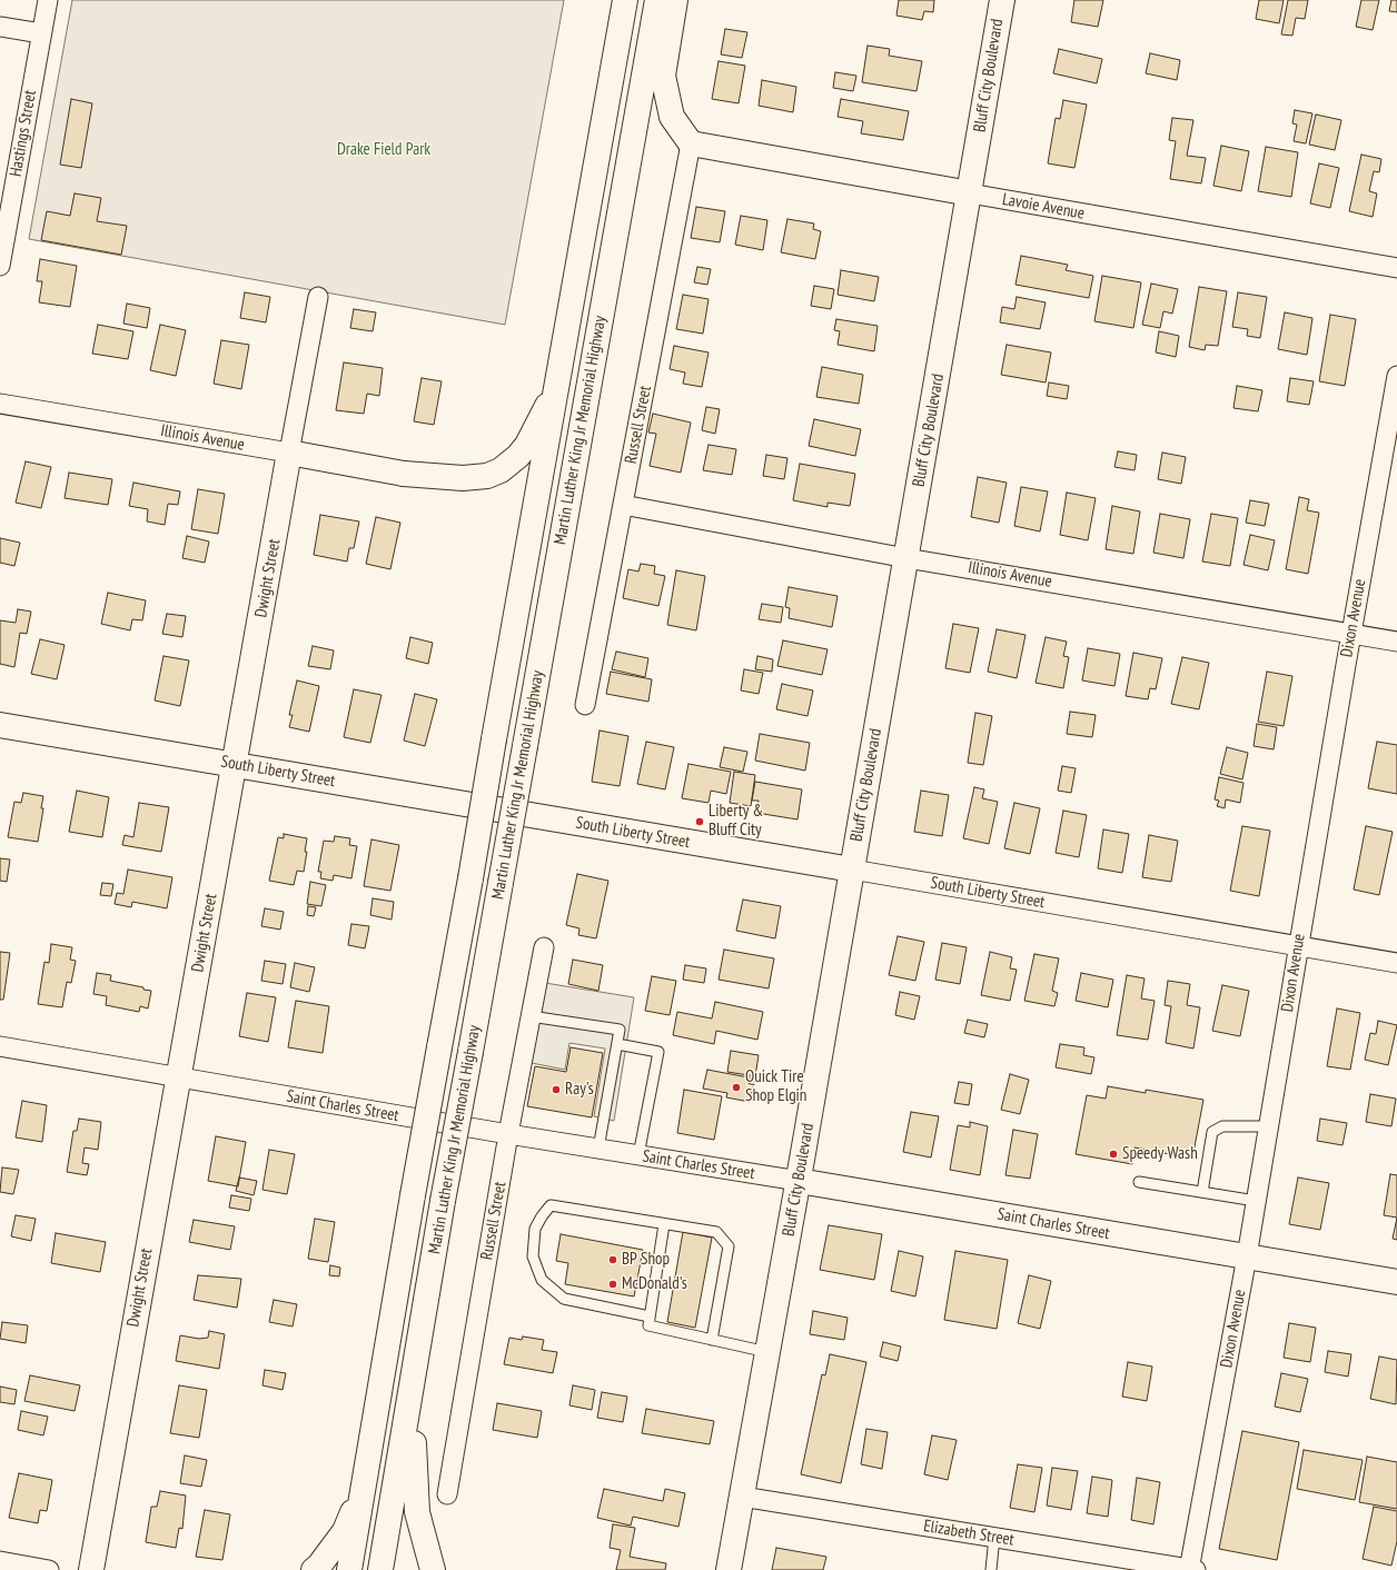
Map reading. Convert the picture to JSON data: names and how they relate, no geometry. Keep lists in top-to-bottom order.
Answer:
{
  "streets": {
    "main road": [
      "Bluff City Boulevard",
      "Lavoie Avenue",
      "Martin Luther King Jr Memorial Highway",
      "Illinois Avenue",
      "Dwight Street",
      "South Liberty Street",
      "Saint Charles Street"
    ],
    "street": [
      "Hastings Street",
      "Russell Street",
      "Dixon Avenue",
      "Elizabeth Street"
    ]
  },
  "crossings": [
    ["Bluff City Boulevard", "Lavoie Avenue"],
    ["Bluff City Boulevard", "Illinois Avenue"],
    ["Bluff City Boulevard", "South Liberty Street"],
    ["Bluff City Boulevard", "Saint Charles Street"],
    ["Bluff City Boulevard", "Elizabeth Street"],
    ["Lavoie Avenue", "Russell Street"],
    ["Russell Street", "Illinois Avenue"],
    ["Russell Street", "Saint Charles Street"],
    ["Martin Luther King Jr Memorial Highway", "Illinois Avenue"],
    ["Illinois Avenue", "Dwight Street"],
    ["Illinois Avenue", "Dixon Avenue"],
    ["Dwight Street", "South Liberty Street"],
    ["Dwight Street", "Saint Charles Street"],
    ["Dixon Avenue", "South Liberty Street"],
    ["Dixon Avenue", "Saint Charles Street"],
    ["Dixon Avenue", "Elizabeth Street"]
  ],
  "parks": ["Drake Field Park"],
  "places": [
    "Liberty & Bluff City",
    "Quick Tire Shop Elgin",
    "Ray's",
    "Speedy Wash",
    "BP Shop",
    "McDonald's"
  ]
}
